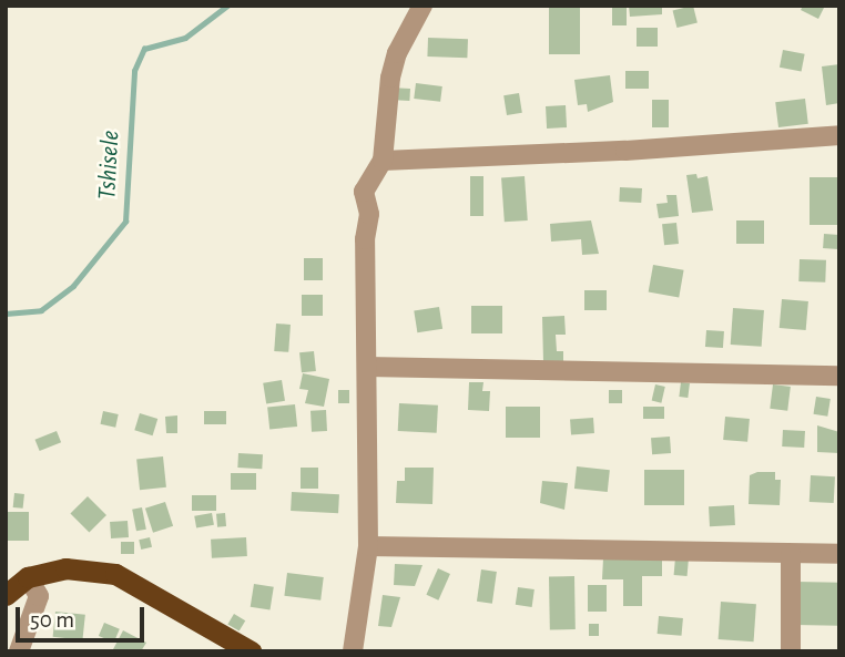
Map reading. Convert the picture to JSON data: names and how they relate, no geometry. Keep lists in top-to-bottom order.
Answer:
{
  "water": ["Tshisele"],
  "scale_bar": "50 m"
}
